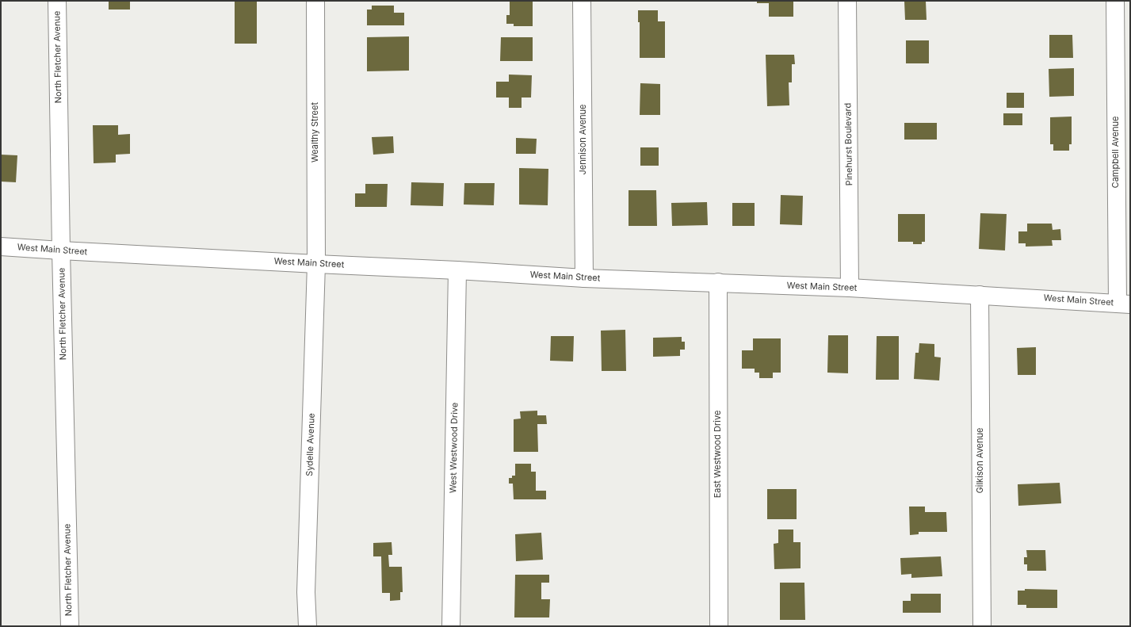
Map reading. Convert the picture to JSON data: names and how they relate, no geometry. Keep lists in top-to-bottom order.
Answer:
{
  "streets": {
    "street": [
      "North Fletcher Avenue",
      "Wealthy Street",
      "Jennison Avenue",
      "Pinehurst Boulevard",
      "Campbell Avenue",
      "West Main Street",
      "Sydelle Avenue",
      "West Westwood Drive",
      "East Westwood Drive",
      "Gilkison Avenue"
    ]
  },
  "crossings": [
    ["North Fletcher Avenue", "West Main Street"],
    ["Wealthy Street", "West Main Street"],
    ["Wealthy Street", "Sydelle Avenue"],
    ["Jennison Avenue", "West Main Street"],
    ["Pinehurst Boulevard", "West Main Street"],
    ["Campbell Avenue", "West Main Street"],
    ["West Main Street", "Sydelle Avenue"],
    ["West Main Street", "West Westwood Drive"],
    ["West Main Street", "East Westwood Drive"],
    ["West Main Street", "Gilkison Avenue"]
  ]
}
